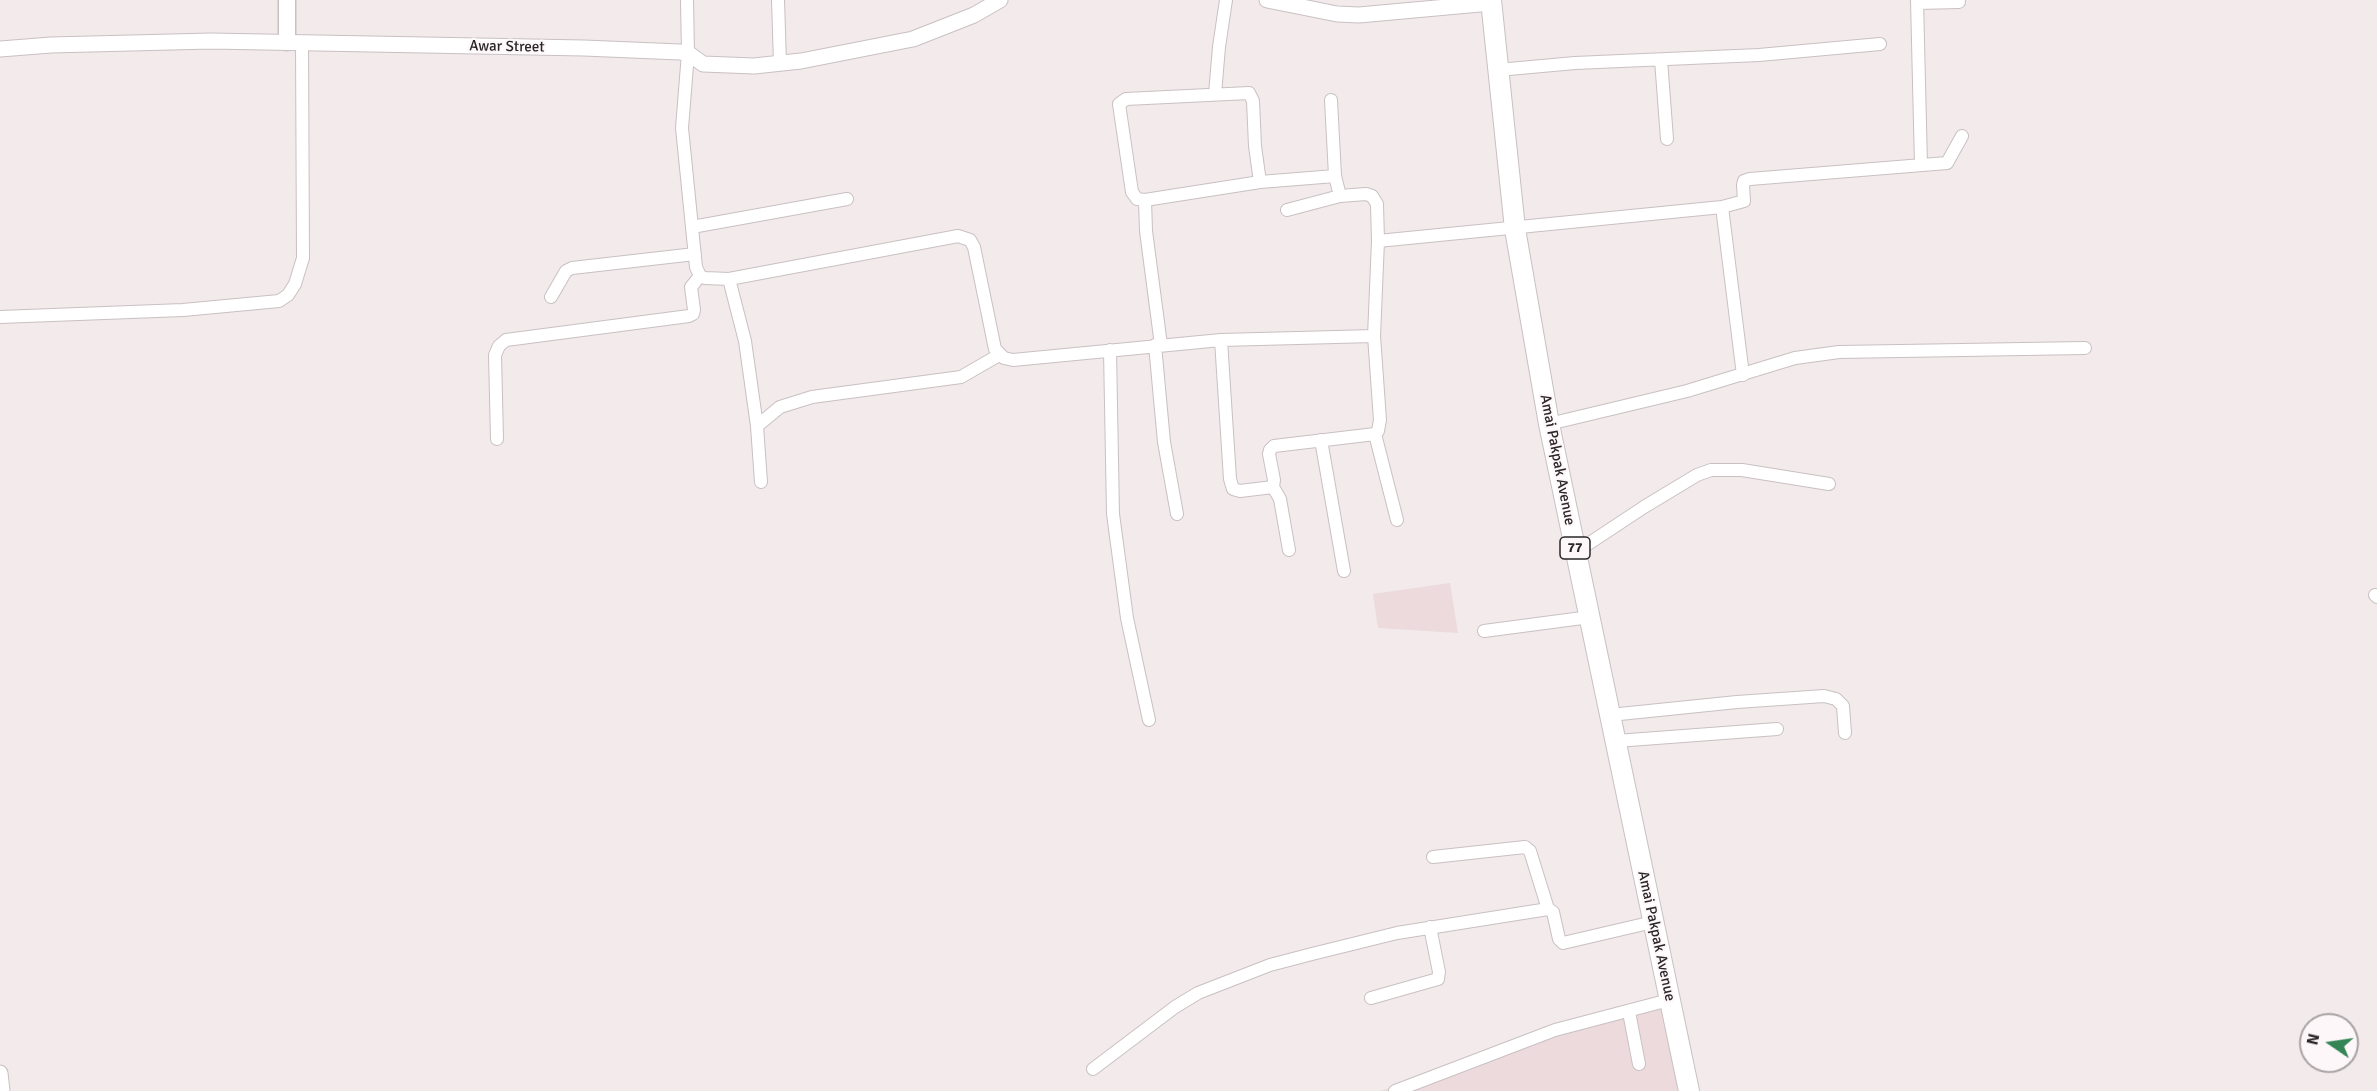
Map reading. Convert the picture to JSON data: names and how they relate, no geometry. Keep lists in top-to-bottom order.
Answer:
{
  "streets": {
    "highway": ["Amai Pakpak Avenue", "77"],
    "street": ["Awar Street"]
  },
  "north": "left"
}
